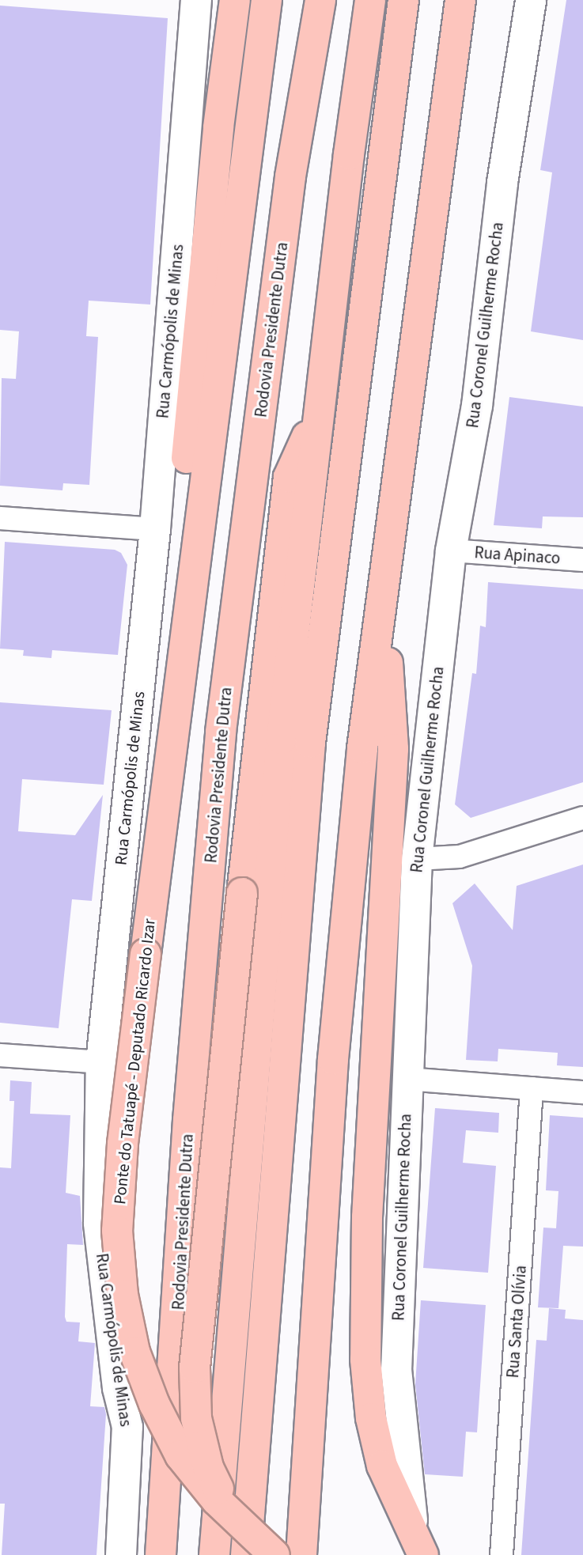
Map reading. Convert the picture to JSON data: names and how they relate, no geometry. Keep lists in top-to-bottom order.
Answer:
{
  "streets": {
    "highway": ["Rodovia Presidente Dutra", "Ponte do Tatuapé - Deputado Ricardo Izar"],
    "main road": ["Rua Coronel Guilherme Rocha", "Rua Carmópolis de Minas"],
    "street": ["Rua Apinaco", "Rua Santa Olívia"]
  },
  "crossings": [
    ["Rua Coronel Guilherme Rocha", "Rua Apinaco"]
  ]
}
